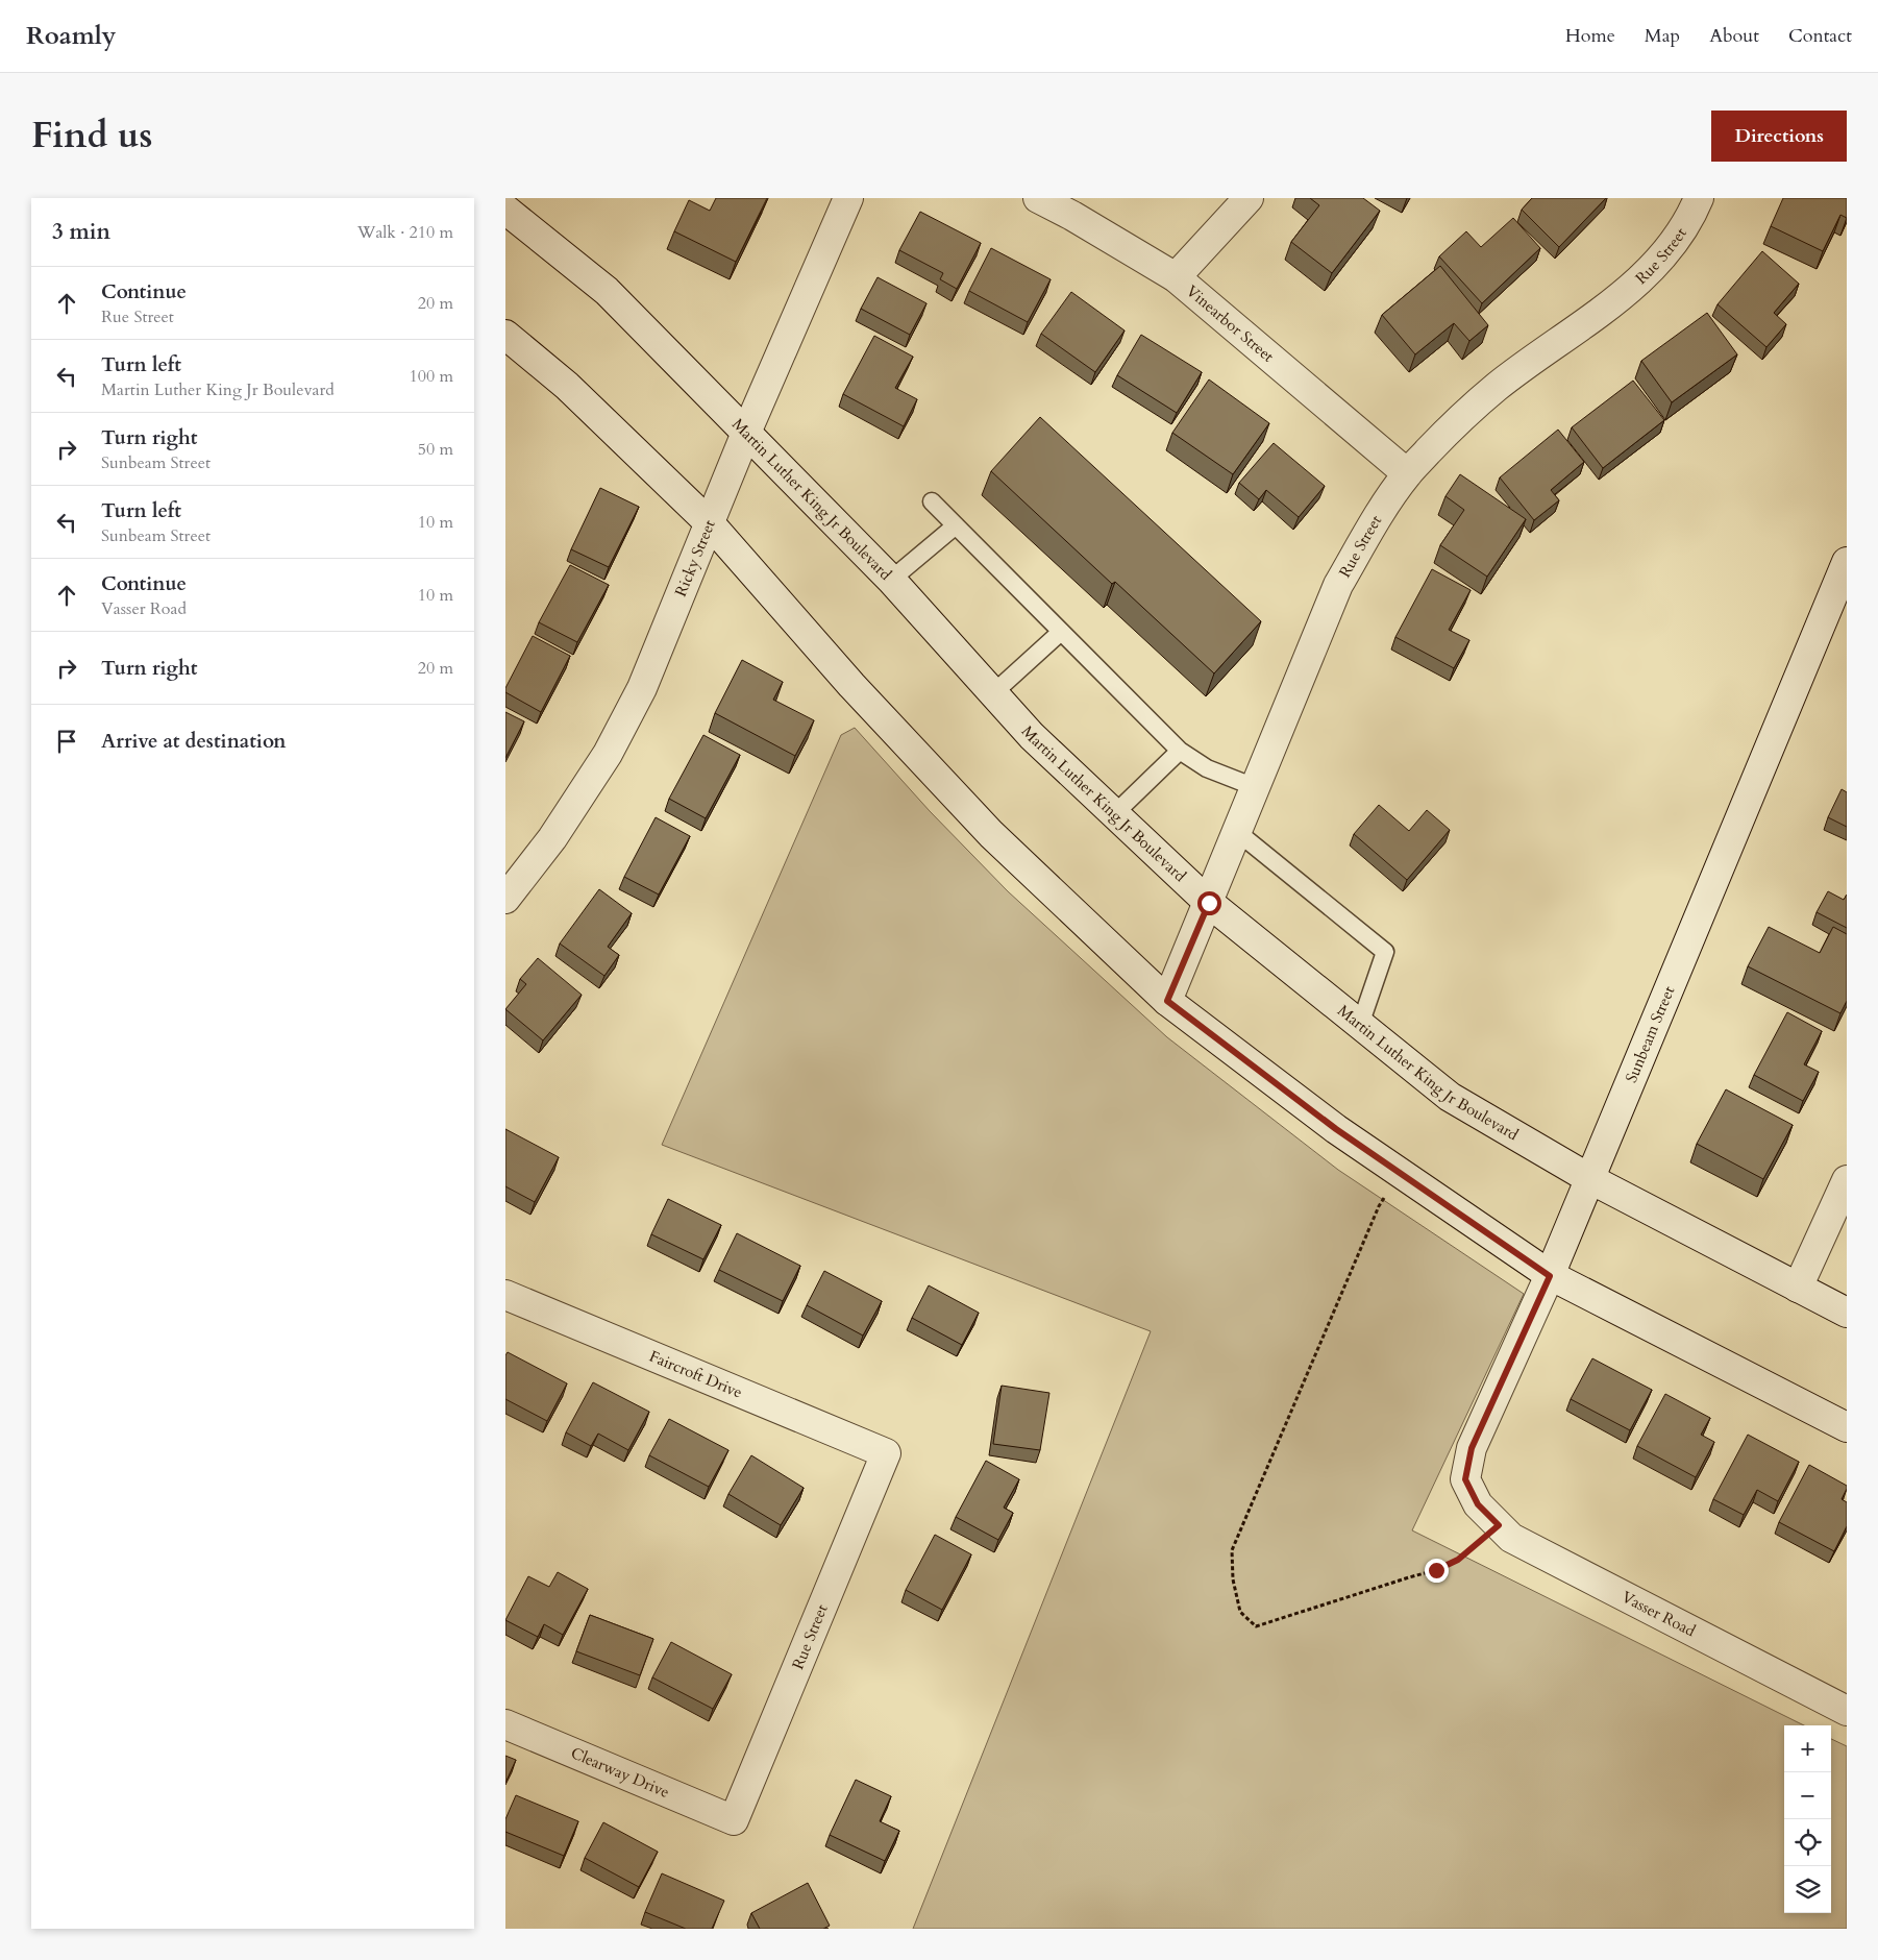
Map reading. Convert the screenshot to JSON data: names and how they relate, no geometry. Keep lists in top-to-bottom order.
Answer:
{
  "streets": {
    "street": [
      "Rue Street",
      "Vinearbor Street",
      "Martin Luther King Jr Boulevard",
      "Ricky Street",
      "Sunbeam Street",
      "Faircroft Drive",
      "Vasser Road",
      "Clearway Drive"
    ]
  },
  "crossings": [
    ["Rue Street", "Vinearbor Street"],
    ["Rue Street", "Martin Luther King Jr Boulevard"],
    ["Rue Street", "Faircroft Drive"],
    ["Rue Street", "Clearway Drive"],
    ["Martin Luther King Jr Boulevard", "Ricky Street"],
    ["Martin Luther King Jr Boulevard", "Sunbeam Street"],
    ["Sunbeam Street", "Vasser Road"]
  ],
  "page": {
    "header": "Roamly",
    "nav": [
      "Home",
      "Map",
      "About",
      "Contact"
    ],
    "title": "Find us",
    "buttons": "Directions",
    "heading": ["3 min", "Walk · 210 m"],
    "list": [
      ["Continue", "Rue Street", "20 m"],
      ["Turn left", "Martin Luther King Jr Boulevard", "100 m"],
      ["Turn right", "Sunbeam Street", "50 m"],
      ["Turn left", "Sunbeam Street", "10 m"],
      ["Continue", "Vasser Road", "10 m"],
      ["Turn right", "20 m"],
      "Arrive at destination"
    ],
    "map_buttons": ["+", "−"]
  }
}
